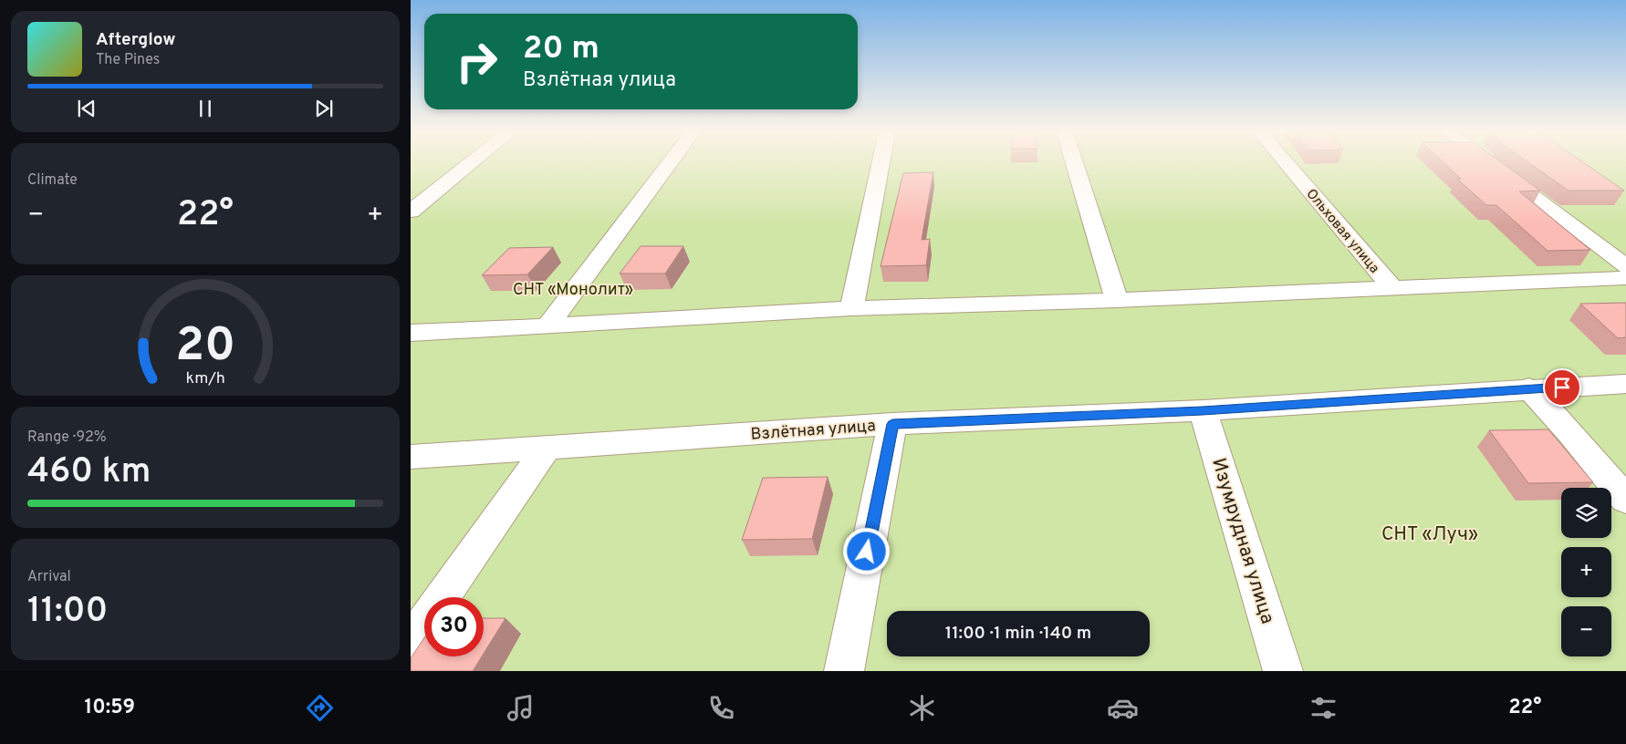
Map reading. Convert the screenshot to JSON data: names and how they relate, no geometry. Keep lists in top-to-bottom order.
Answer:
{
  "streets": {
    "street": ["Ольховая улица", "Взлётная улица", "Изумрудная улица"]
  },
  "crossings": [
    ["Взлётная улица", "Изумрудная улица"]
  ],
  "parks": ["СНТ «Монолит»", "СНТ «Луч»"],
  "page": {
    "turn": ["20 m", "Взлётная улица"],
    "song": ["Afterglow", "The Pines"],
    "tile": [
      "Climate",
      ["Range · 92%", "460 km"],
      ["Arrival", "11:00"]
    ],
    "heat": ["−", "22°", "+"],
    "map_buttons": ["+", "−"],
    "limit": "30",
    "trip": "11:00 · 1 min · 140 m",
    "tabs": ["10:59", "22°"],
    "gauge": ["20", "km/h"]
  }
}
